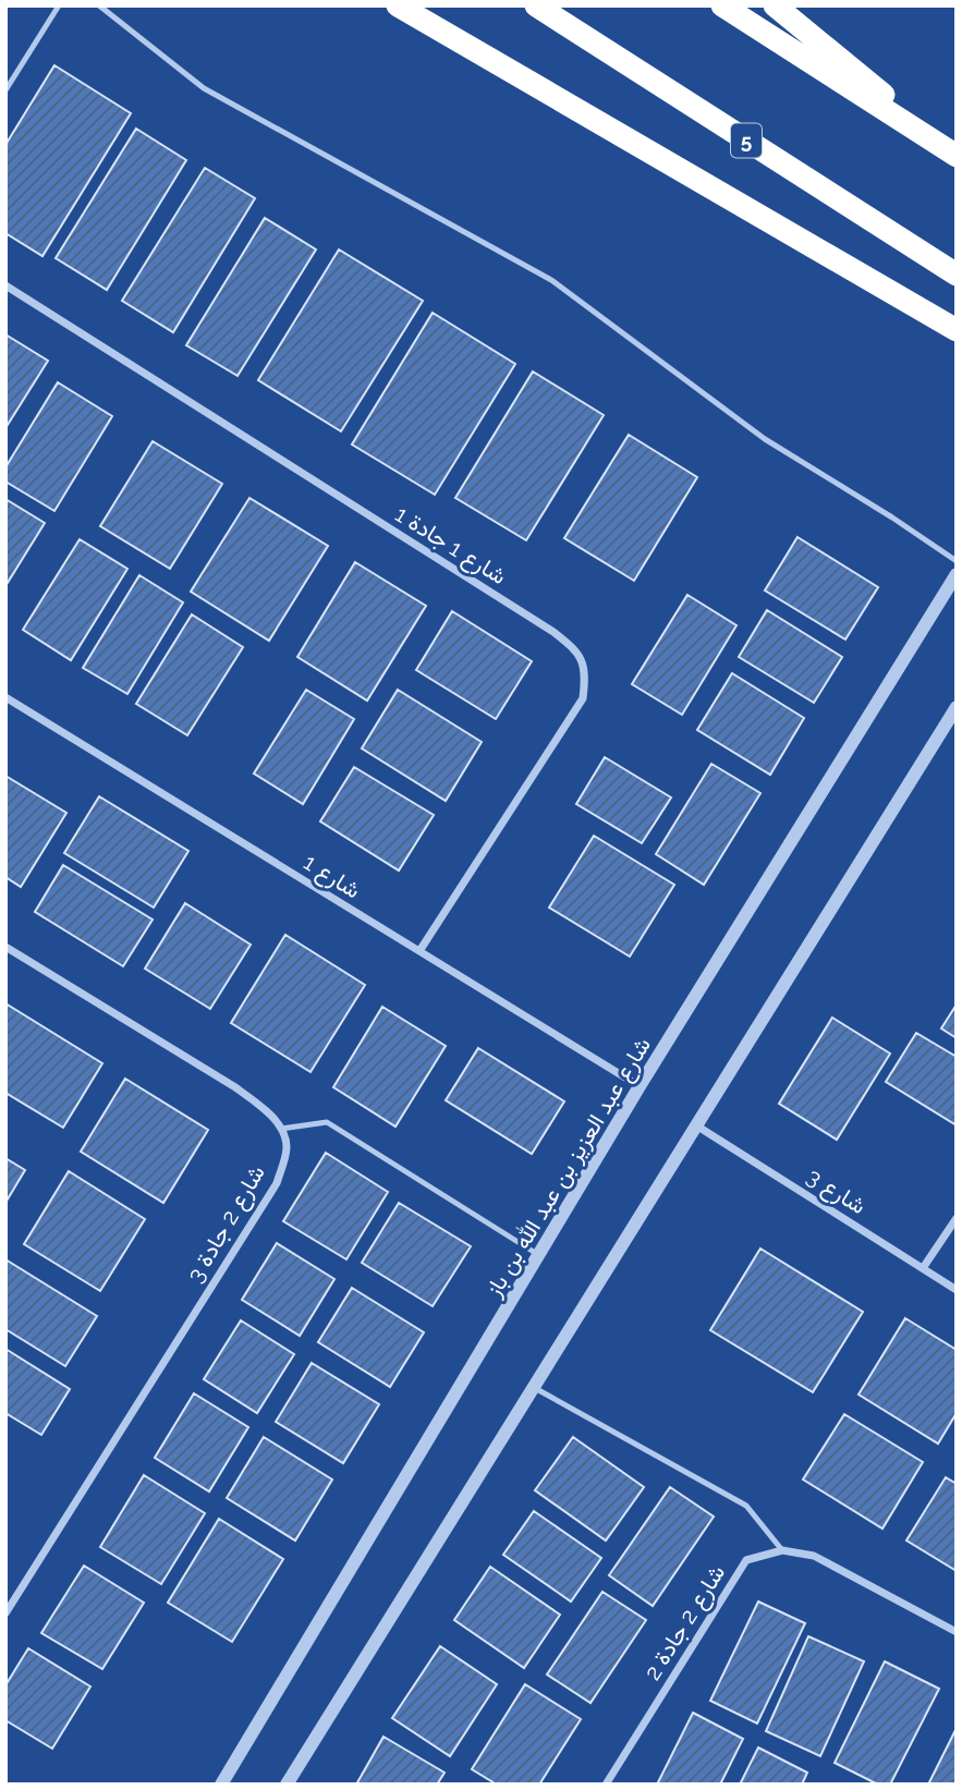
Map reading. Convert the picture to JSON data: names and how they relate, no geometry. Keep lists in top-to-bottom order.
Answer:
{
  "streets": {
    "highway": ["5"],
    "street": [
      "شارع 1 جادة 1",
      "شارع 1",
      "شارع عبد العزيز بن عبد الله بن باز",
      "شارع 3",
      "شارع 2 جادة 3",
      "شارع 2 جادة 2"
    ]
  },
  "crossings": [
    ["شارع 1 جادة 1", "شارع 1"],
    ["شارع 1", "شارع عبد العزيز بن عبد الله بن باز"]
  ]
}
